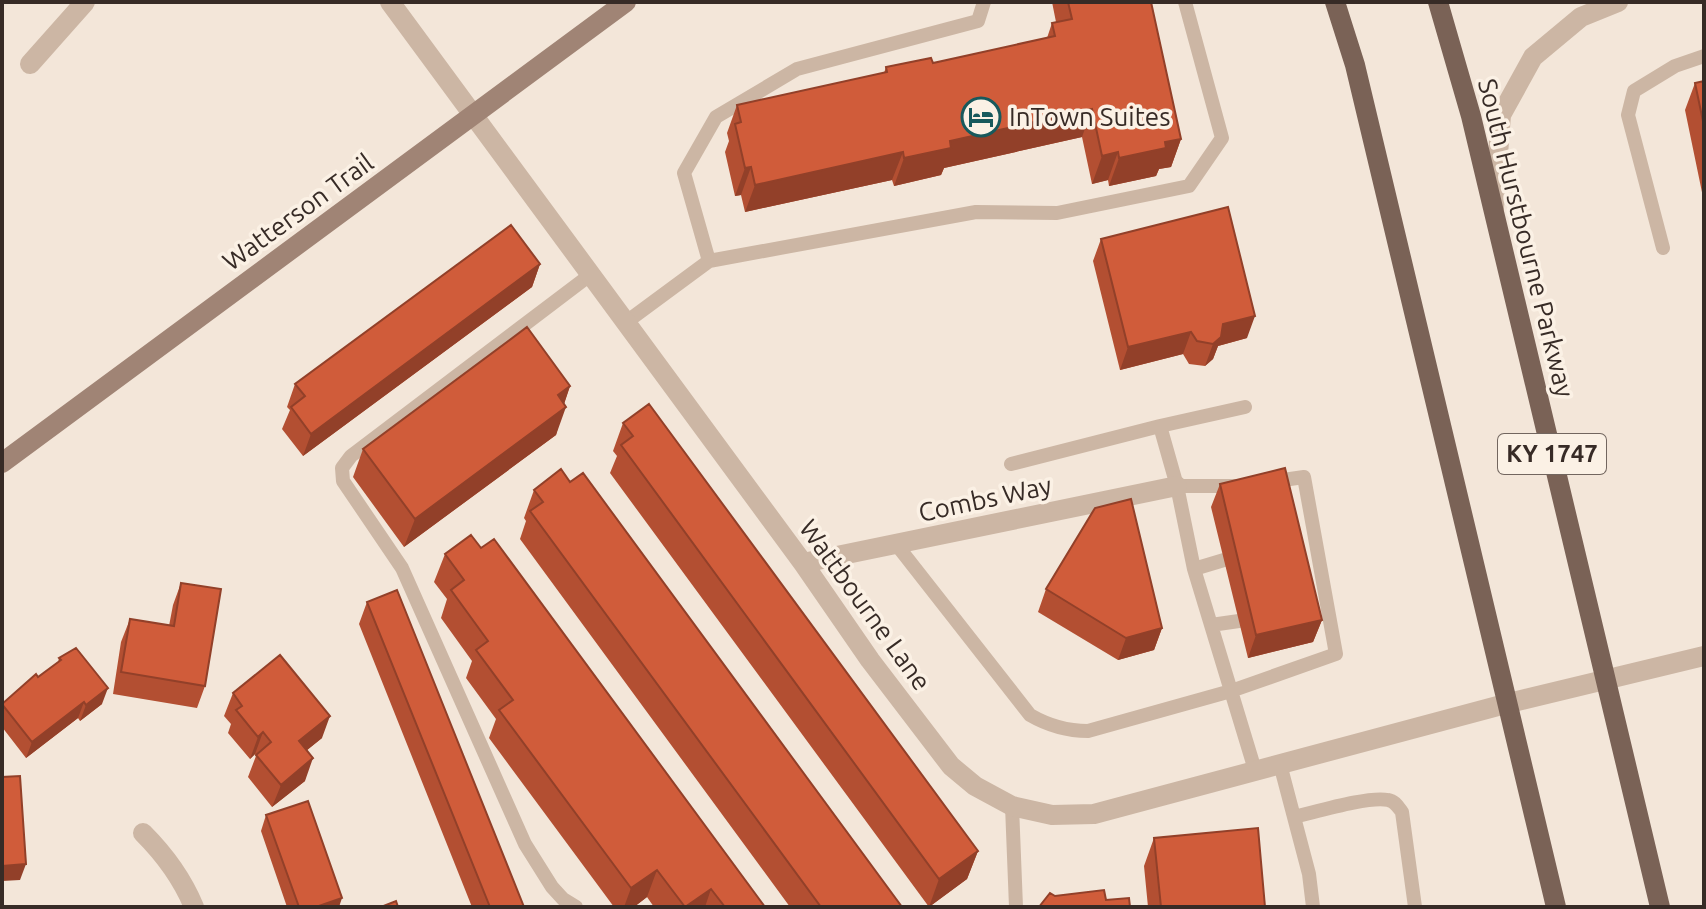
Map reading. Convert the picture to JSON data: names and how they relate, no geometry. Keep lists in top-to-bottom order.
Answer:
{
  "streets": {
    "main road": ["Watterson Trail", "South Hurstbourne Parkway", "KY 1747"],
    "street": ["Combs Way", "Wattbourne Lane"]
  },
  "crossings": [
    ["Watterson Trail", "Wattbourne Lane"],
    ["South Hurstbourne Parkway", "Wattbourne Lane"],
    ["Combs Way", "Wattbourne Lane"]
  ],
  "places": {
    "hotel": ["InTown Suites"]
  }
}
